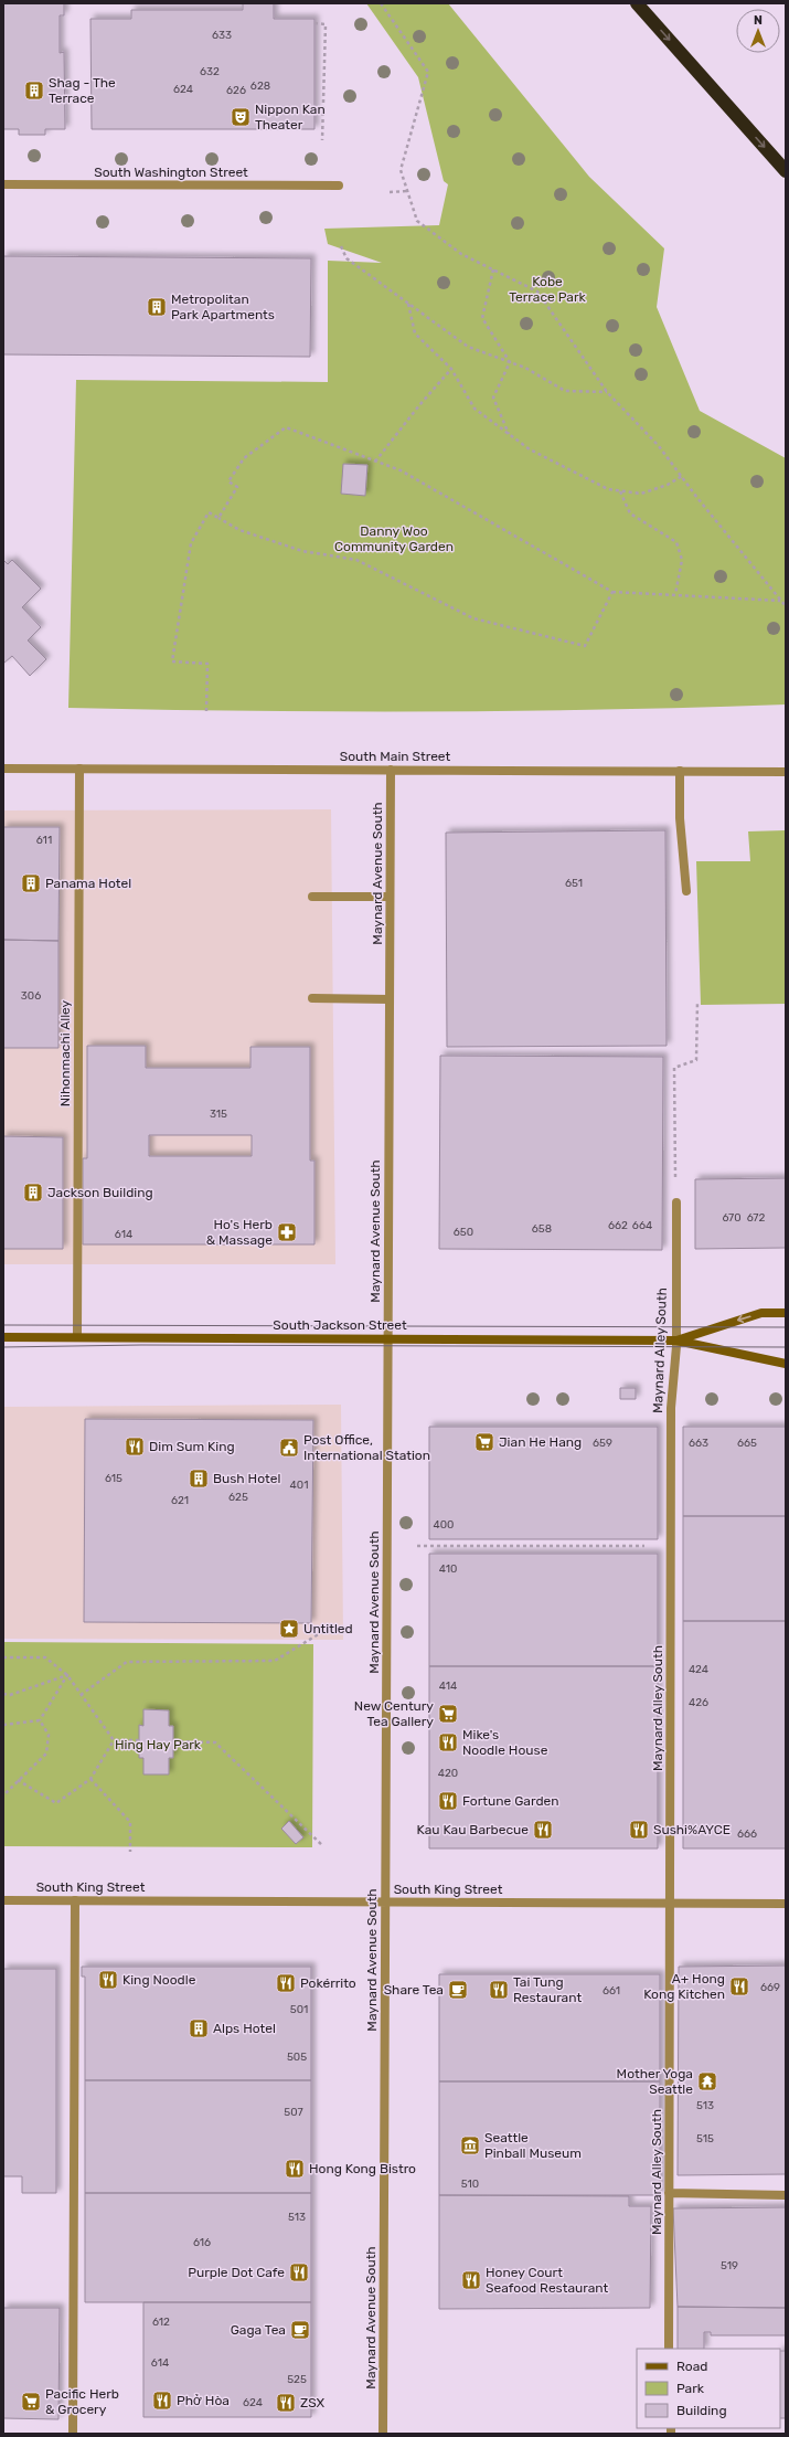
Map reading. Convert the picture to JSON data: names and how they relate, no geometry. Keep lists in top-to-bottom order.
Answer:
{
  "streets": {
    "main road": ["South Jackson Street"],
    "street": [
      "South Washington Street",
      "South Main Street",
      "Maynard Avenue South",
      "Nihonmachi Alley",
      "Maynard Alley South",
      "South King Street"
    ]
  },
  "crossings": [
    ["South Main Street", "Maynard Avenue South"],
    ["South Main Street", "Nihonmachi Alley"],
    ["Maynard Avenue South", "South Jackson Street"],
    ["Maynard Avenue South", "South King Street"],
    ["Nihonmachi Alley", "South Jackson Street"],
    ["South Jackson Street", "Maynard Alley South"],
    ["Maynard Alley South", "South King Street"]
  ],
  "parks": ["Kobe Terrace Park", "Danny Woo Community Garden", "Hing Hay Park"],
  "places": {
    "building": [
      "Shag - The Terrace",
      "Metropolitan Park Apartments",
      "Panama Hotel",
      "Jackson Building",
      "Bush Hotel",
      "Alps Hotel"
    ],
    "theatre": ["Nippon Kan Theater"],
    "pharmacy": ["Ho's Herb & Massage"],
    "supermarket": ["Jian He Hang", "New Century Tea Gallery", "Pacific Herb & Grocery"],
    "restaurant": [
      "Dim Sum King",
      "Mike's Noodle House",
      "Fortune Garden",
      "Kau Kau Barbecue",
      "Sushi%AYCE",
      "King Noodle",
      "Pokérrito",
      "A+ Hong Kong Kitchen",
      "Tai Tung Restaurant",
      "Hong Kong Bistro",
      "Purple Dot Cafe",
      "Honey Court Seafood Restaurant",
      "Phở Hòa",
      "ZSX"
    ],
    "public building": ["Post Office, International Station"],
    "place": ["Untitled"],
    "cafe": ["Share Tea", "Gaga Tea"],
    "temple": ["Mother Yoga Seattle"],
    "museum": ["Seattle Pinball Museum"]
  },
  "house_numbers": [
    "633",
    "632",
    "628",
    "624",
    "626",
    "611",
    "651",
    "306",
    "315",
    "670",
    "672",
    "662",
    "664",
    "658",
    "650",
    "614",
    "659",
    "663",
    "665",
    "615",
    "401",
    "625",
    "621",
    "400",
    "410",
    "424",
    "414",
    "426",
    "420",
    "666",
    "669",
    "661",
    "501",
    "505",
    "513",
    "507",
    "515",
    "510",
    "513",
    "616",
    "519",
    "612",
    "614",
    "525",
    "624"
  ],
  "legend": ["Road", "Park", "Building"],
  "north": "top"
}
